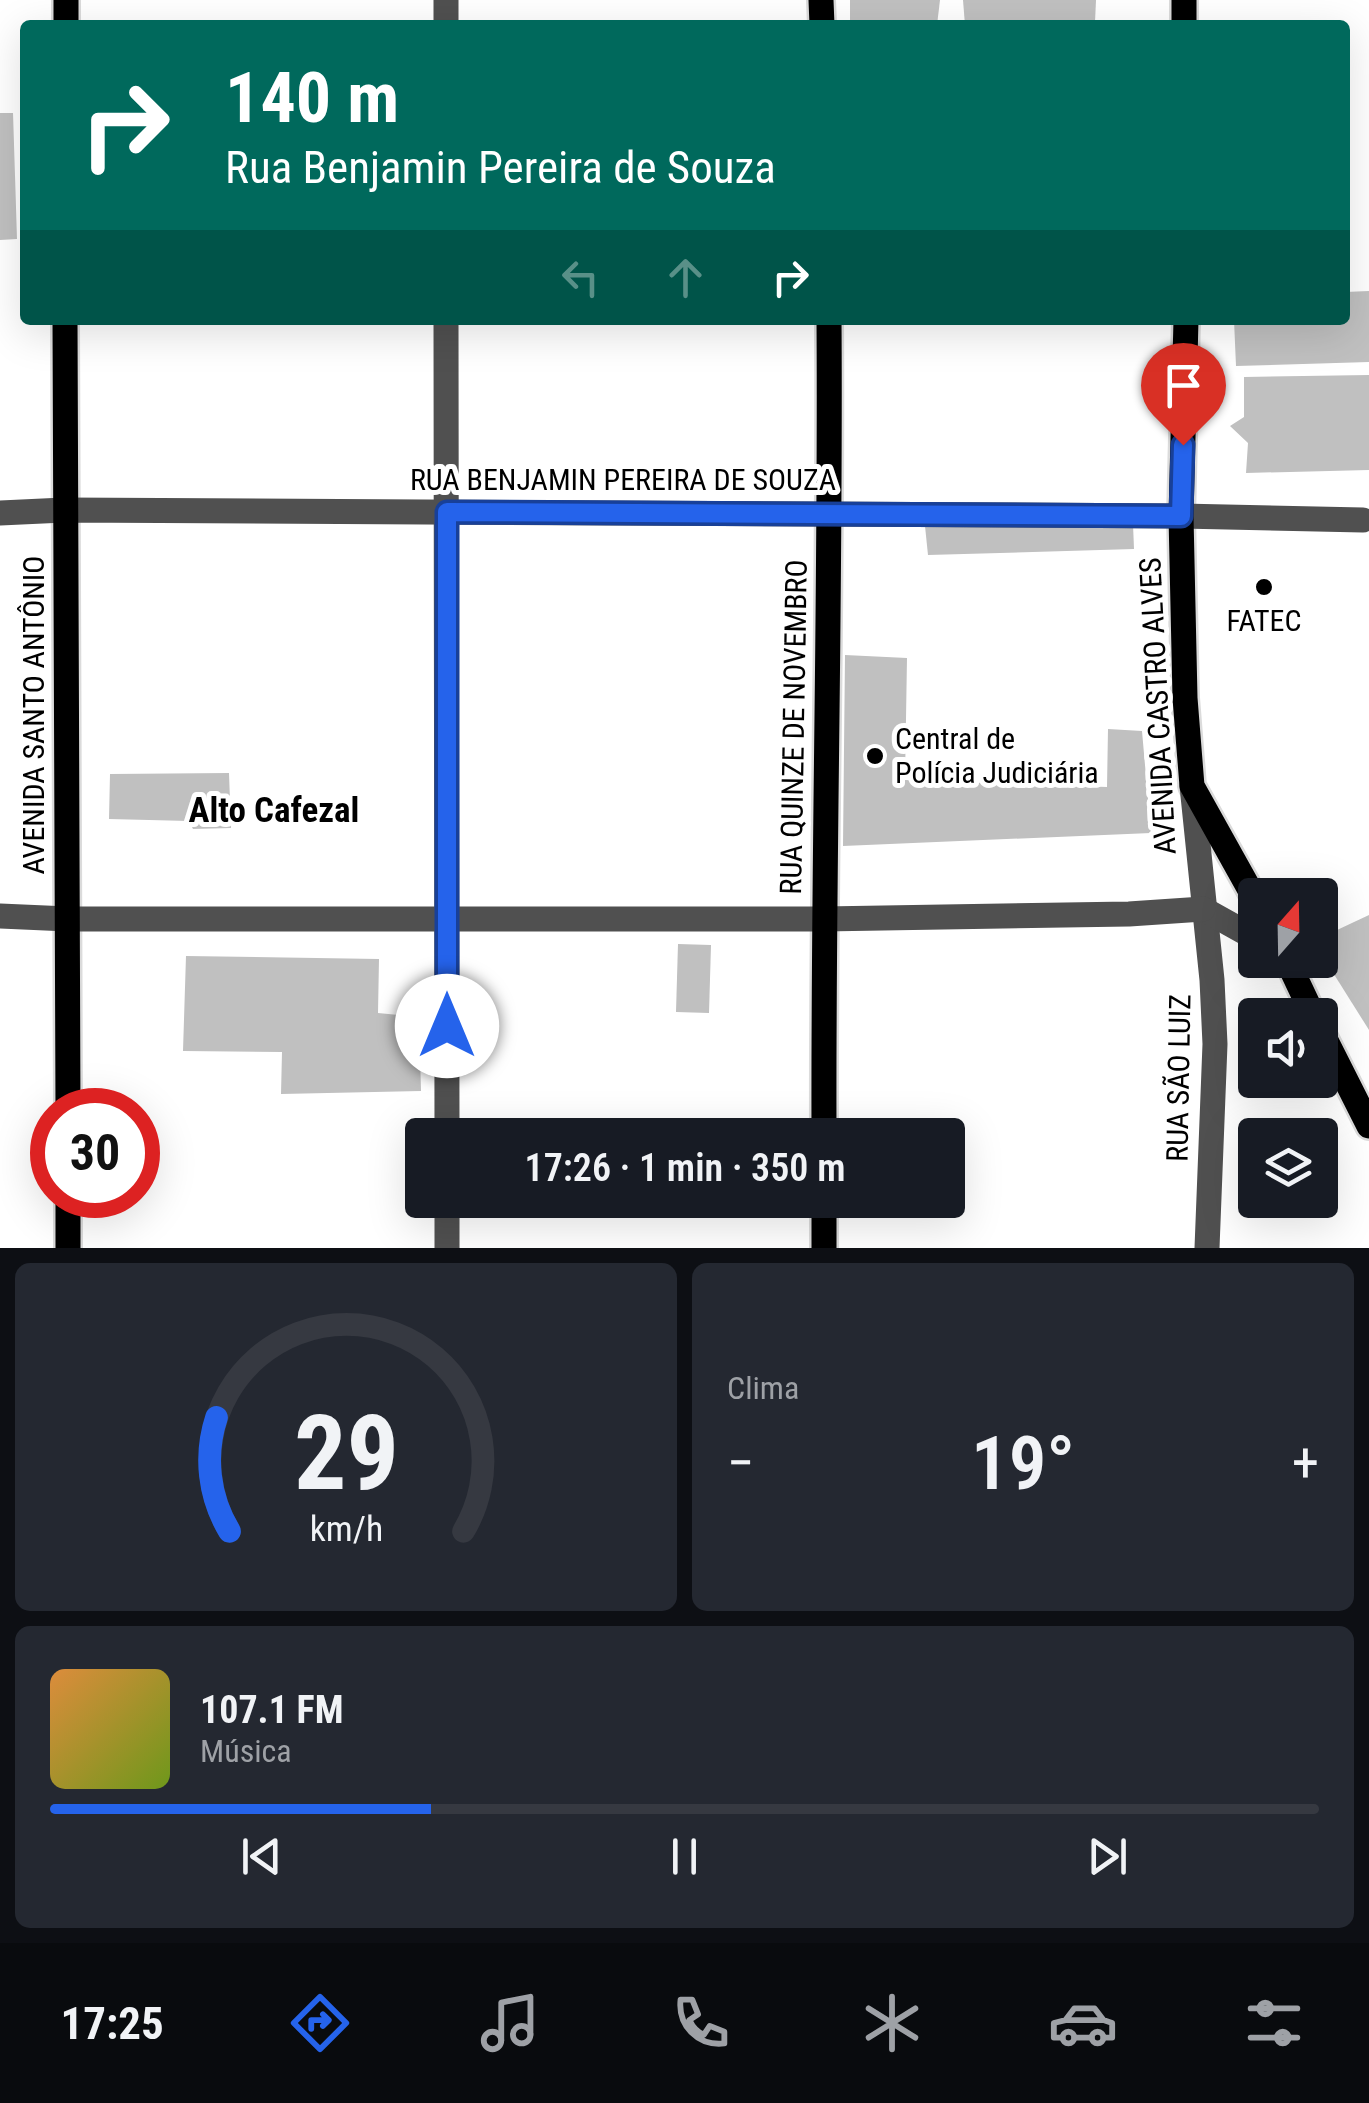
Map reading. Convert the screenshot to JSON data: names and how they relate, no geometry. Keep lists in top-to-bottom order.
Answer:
{
  "streets": {
    "main road": ["AVENIDA CASTRO ALVES", "AVENIDA SANTO ANTÔNIO", "RUA QUINZE DE NOVEMBRO"],
    "street": ["RUA BENJAMIN PEREIRA DE SOUZA", "RUA SÃO LUIZ"]
  },
  "crossings": [
    ["RUA BENJAMIN PEREIRA DE SOUZA", "AVENIDA CASTRO ALVES"],
    ["RUA BENJAMIN PEREIRA DE SOUZA", "AVENIDA SANTO ANTÔNIO"],
    ["RUA BENJAMIN PEREIRA DE SOUZA", "RUA QUINZE DE NOVEMBRO"],
    ["AVENIDA CASTRO ALVES", "RUA SÃO LUIZ"]
  ],
  "districts": ["Alto Cafezal"],
  "places": ["FATEC", "Central de Polícia Judiciária"],
  "north": "top",
  "page": {
    "turn": ["140 m", "Rua Benjamin Pereira de Souza"],
    "limit": "30",
    "trip": "17:26 · 1 min · 350 m",
    "tile": "Clima",
    "heat": ["−", "19°", "+"],
    "song": ["107.1 FM", "Música"],
    "tabs": "17:25",
    "gauge": ["29", "km/h"]
  }
}
